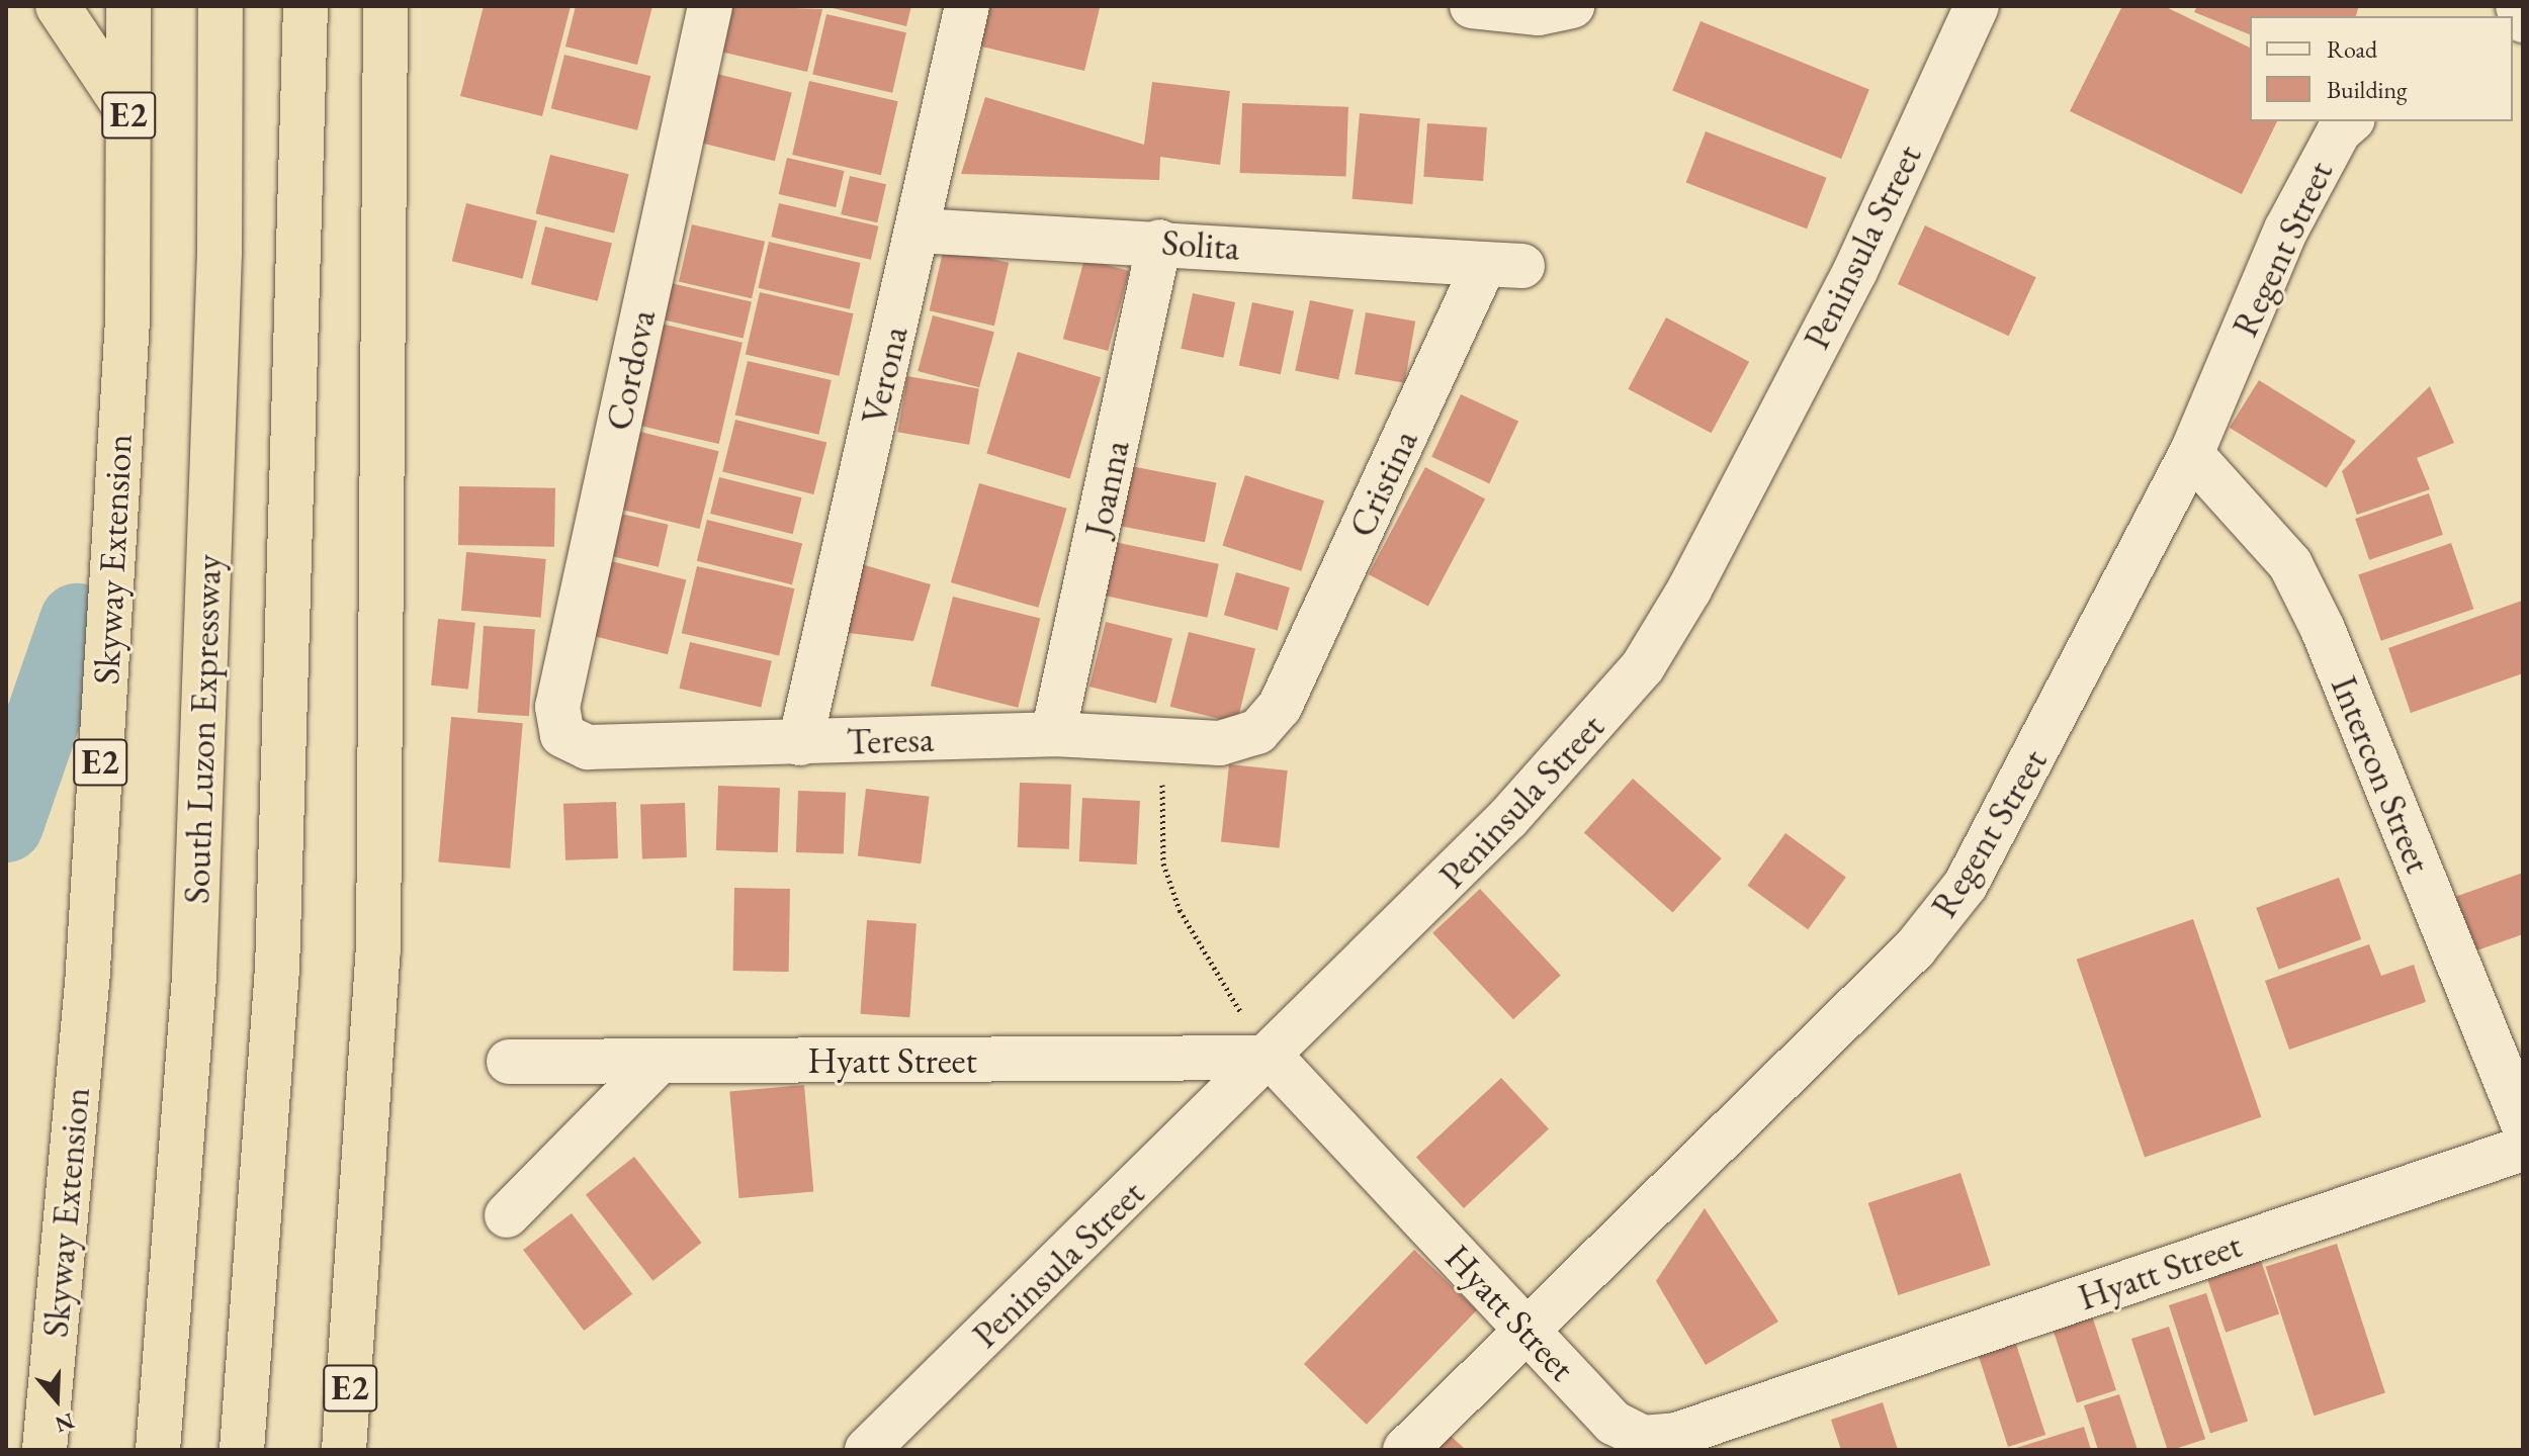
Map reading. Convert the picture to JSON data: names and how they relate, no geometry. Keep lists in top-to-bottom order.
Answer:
{
  "streets": {
    "highway": ["E2", "Skyway Extension", "South Luzon Expressway"],
    "street": [
      "Solita",
      "Peninsula Street",
      "Regent Street",
      "Cordova",
      "Verona",
      "Cristina",
      "Joanna",
      "Teresa",
      "Intercon Street",
      "Hyatt Street"
    ]
  },
  "crossings": [
    ["Solita", "Verona"],
    ["Solita", "Cristina"],
    ["Solita", "Joanna"],
    ["Peninsula Street", "Hyatt Street"],
    ["Regent Street", "Intercon Street"],
    ["Regent Street", "Hyatt Street"],
    ["Cordova", "Teresa"],
    ["Verona", "Teresa"],
    ["Cristina", "Teresa"],
    ["Joanna", "Teresa"]
  ],
  "legend": ["Road", "Building"],
  "north": "bottom"
}
